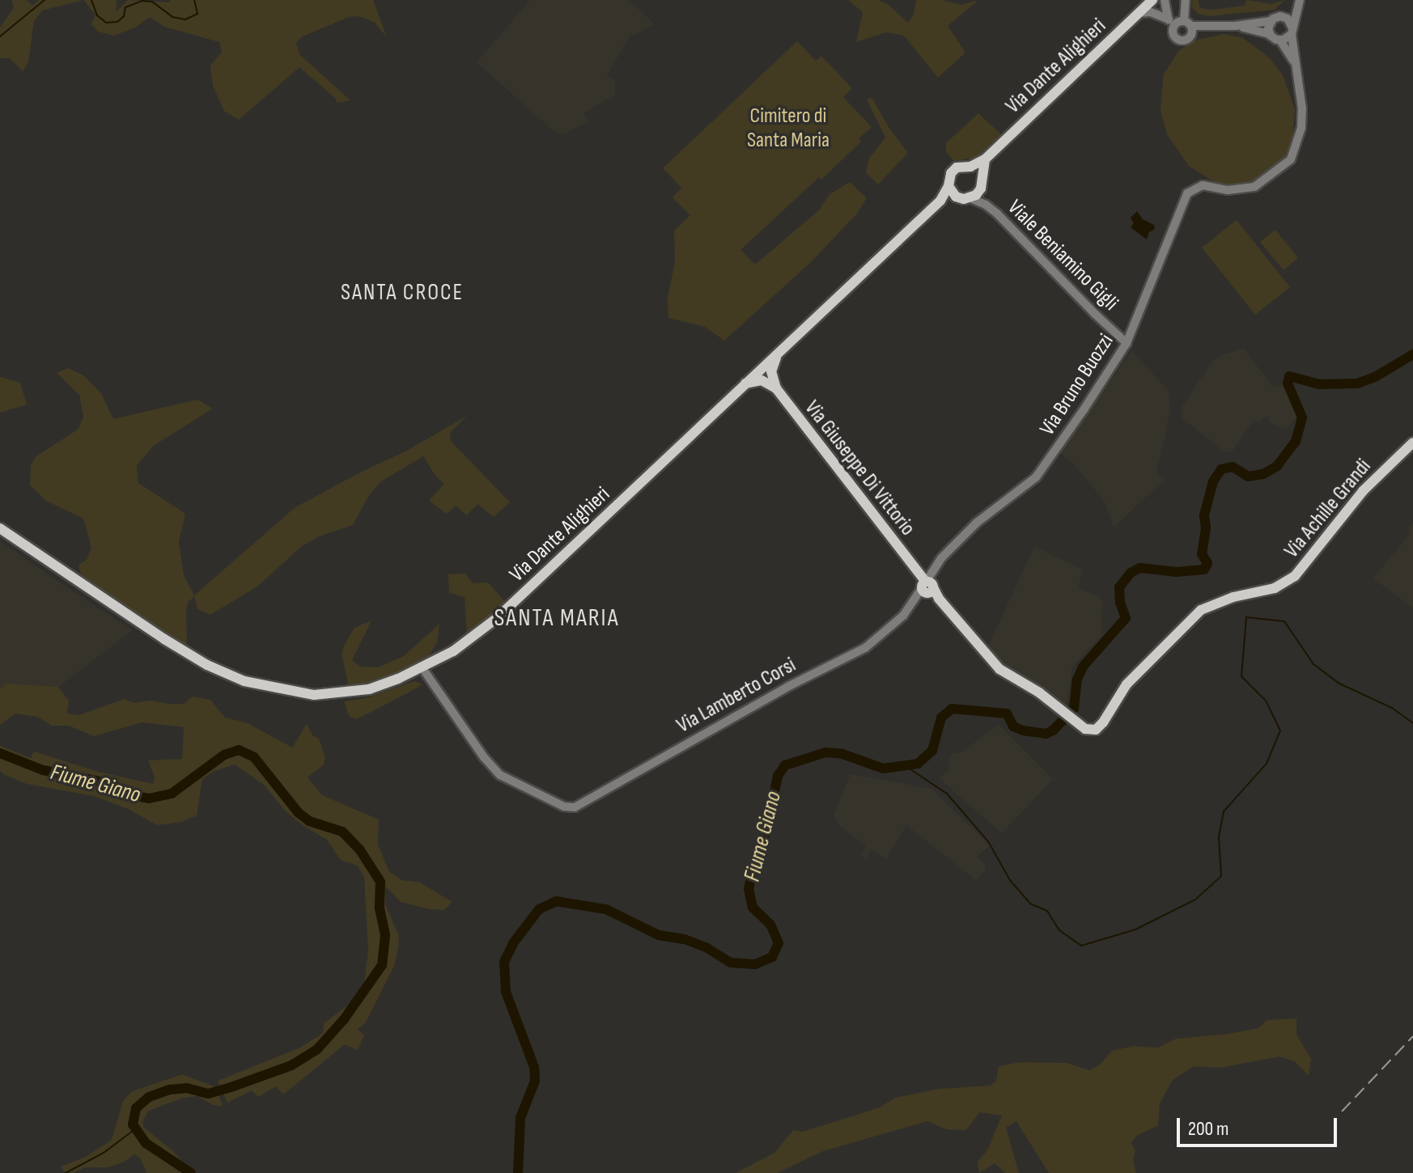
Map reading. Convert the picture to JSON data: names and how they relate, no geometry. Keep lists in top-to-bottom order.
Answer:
{
  "streets": {
    "main road": ["Via Dante Alighieri", "Via Giuseppe Di Vittorio", "Via Achille Grandi"],
    "street": ["Viale Beniamino Gigli", "Via Bruno Buozzi", "Via Lamberto Corsi"]
  },
  "crossings": [
    ["Via Dante Alighieri", "Viale Beniamino Gigli"],
    ["Via Dante Alighieri", "Via Giuseppe Di Vittorio"],
    ["Via Dante Alighieri", "Via Lamberto Corsi"],
    ["Viale Beniamino Gigli", "Via Bruno Buozzi"],
    ["Via Giuseppe Di Vittorio", "Via Achille Grandi"],
    ["Via Giuseppe Di Vittorio", "Via Lamberto Corsi"]
  ],
  "districts": ["SANTA CROCE", "SANTA MARIA"],
  "water": ["Fiume Giano"],
  "parks": ["Cimitero di Santa Maria"],
  "scale_bar": "200 m"
}
